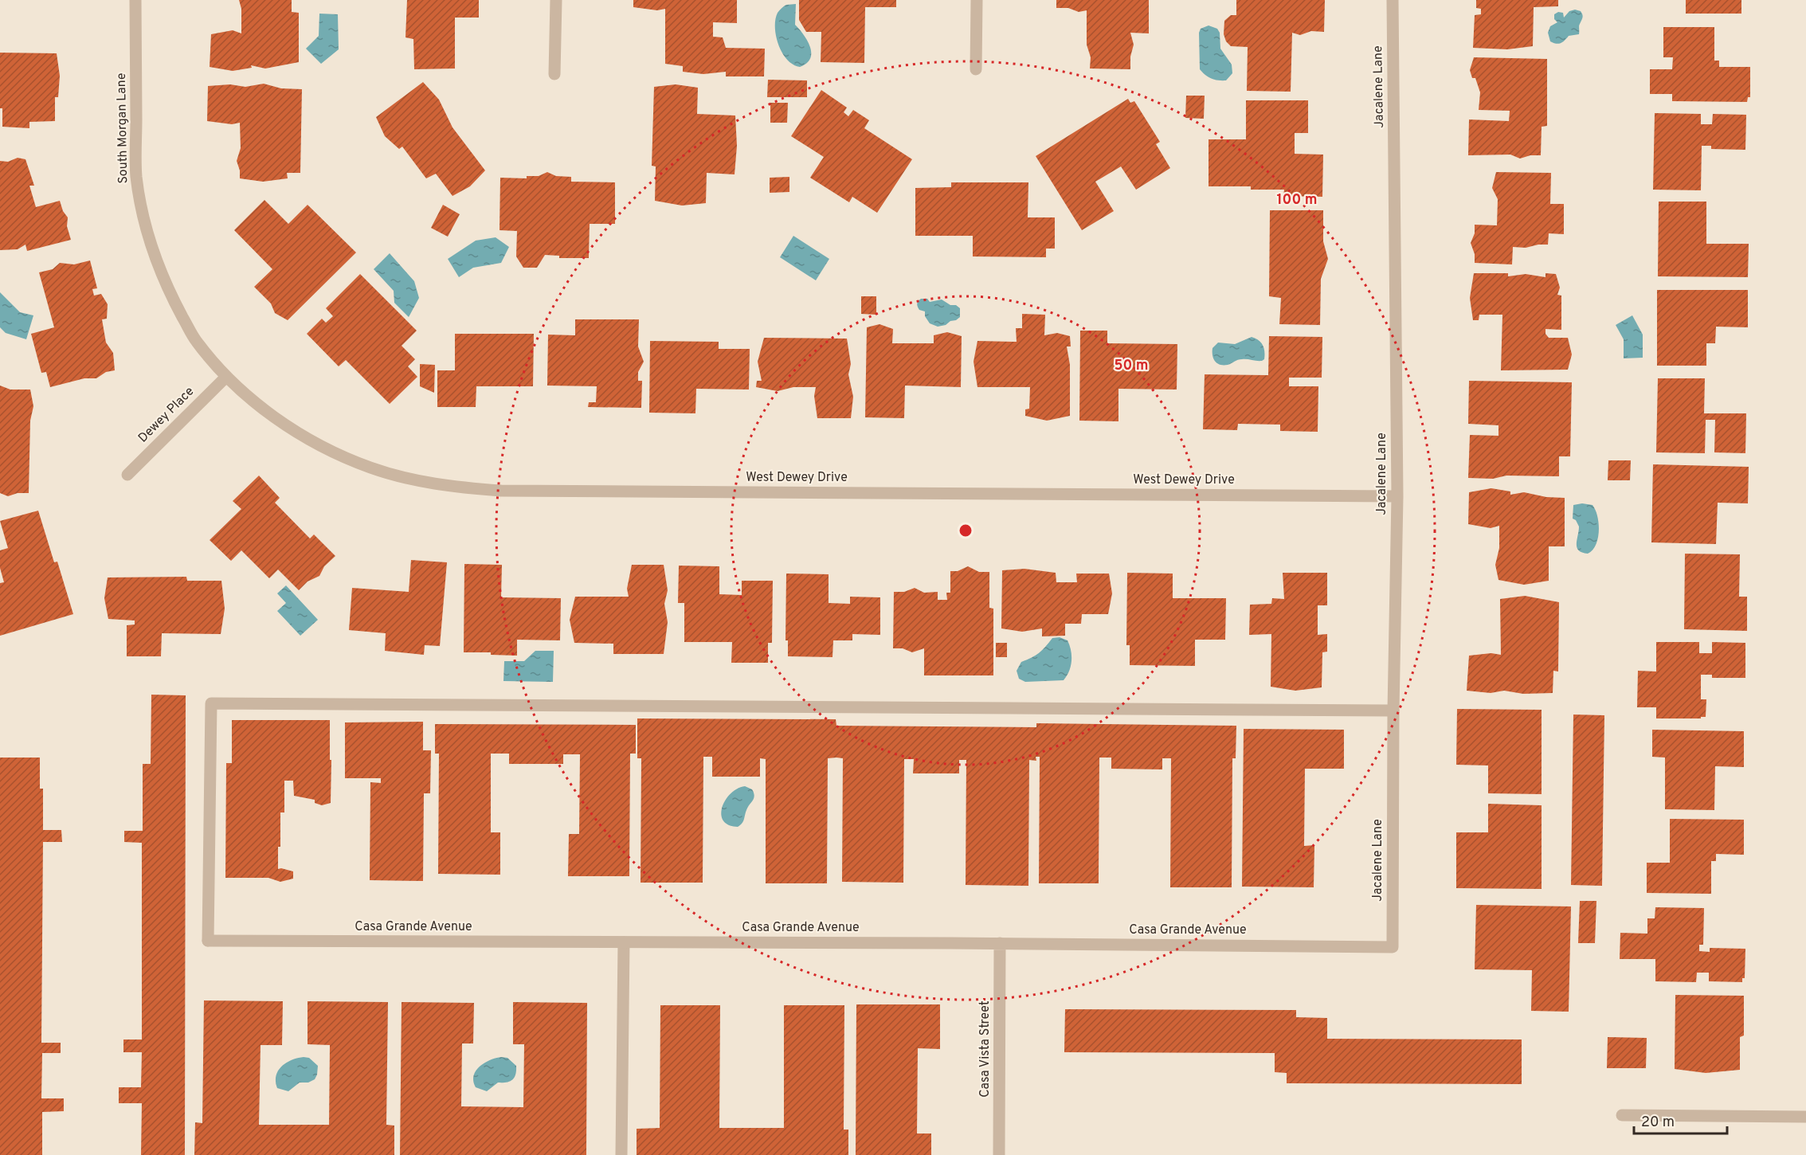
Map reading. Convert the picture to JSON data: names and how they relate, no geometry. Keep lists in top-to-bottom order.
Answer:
{
  "streets": {
    "street": [
      "Jacalene Lane",
      "South Morgan Lane",
      "Dewey Place",
      "West Dewey Drive",
      "Casa Grande Avenue",
      "Casa Vista Street"
    ]
  },
  "crossings": [
    ["Jacalene Lane", "West Dewey Drive"],
    ["Jacalene Lane", "Casa Grande Avenue"],
    ["South Morgan Lane", "Dewey Place"],
    ["South Morgan Lane", "West Dewey Drive"],
    ["Dewey Place", "West Dewey Drive"],
    ["Casa Grande Avenue", "Casa Vista Street"]
  ],
  "scale_bar": "20 m",
  "rings": ["100 m", "50 m"]
}
